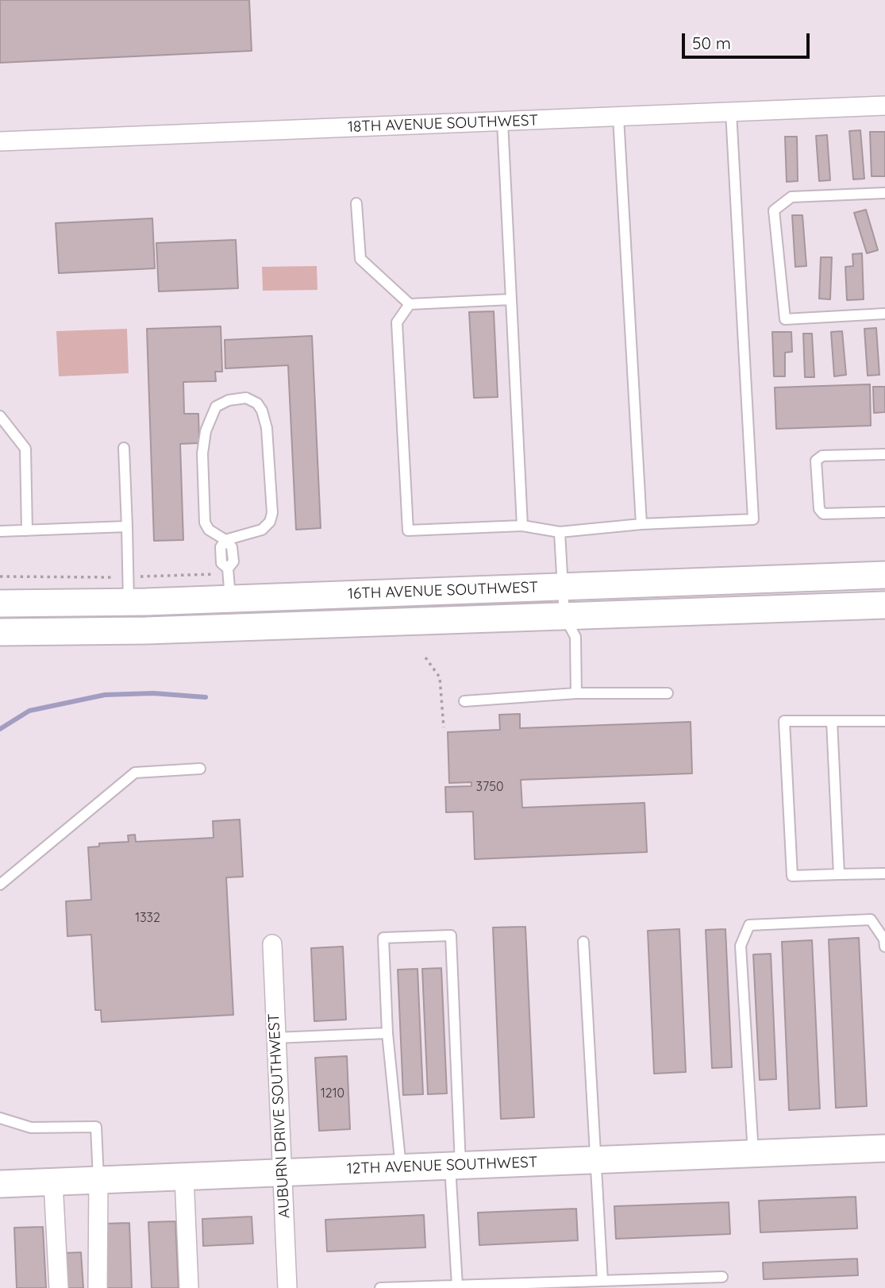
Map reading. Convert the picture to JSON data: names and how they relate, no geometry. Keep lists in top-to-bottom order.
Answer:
{
  "streets": {
    "main road": ["16TH AVENUE SOUTHWEST", "12TH AVENUE SOUTHWEST"],
    "street": ["18TH AVENUE SOUTHWEST", "AUBURN DRIVE SOUTHWEST"]
  },
  "crossings": [
    ["AUBURN DRIVE SOUTHWEST", "12TH AVENUE SOUTHWEST"]
  ],
  "house_numbers": ["3750", "1332", "1210"],
  "scale_bar": "50 m"
}
